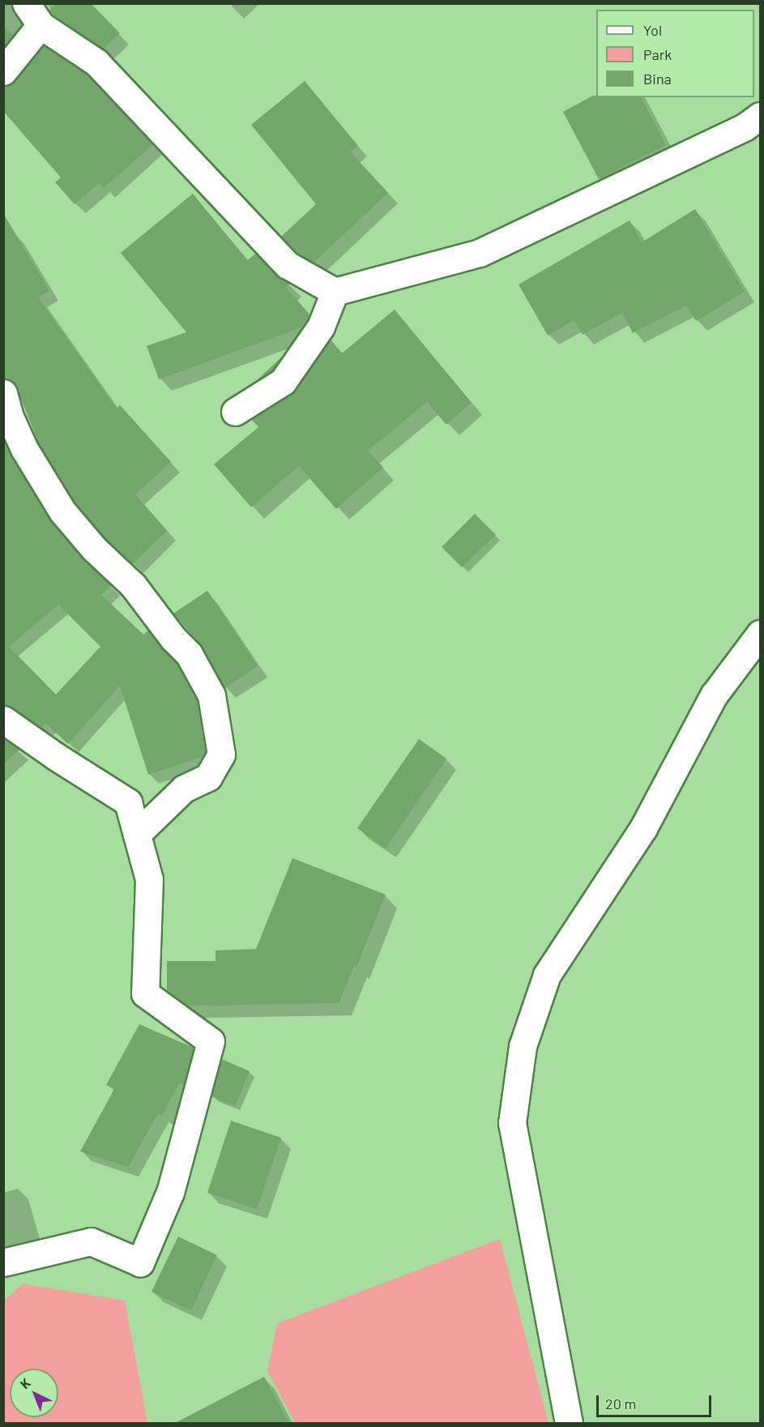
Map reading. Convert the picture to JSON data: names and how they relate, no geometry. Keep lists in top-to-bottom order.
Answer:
{
  "legend": ["Yol", "Park", "Bina"],
  "scale_bar": "20 m",
  "north": "top left"
}
